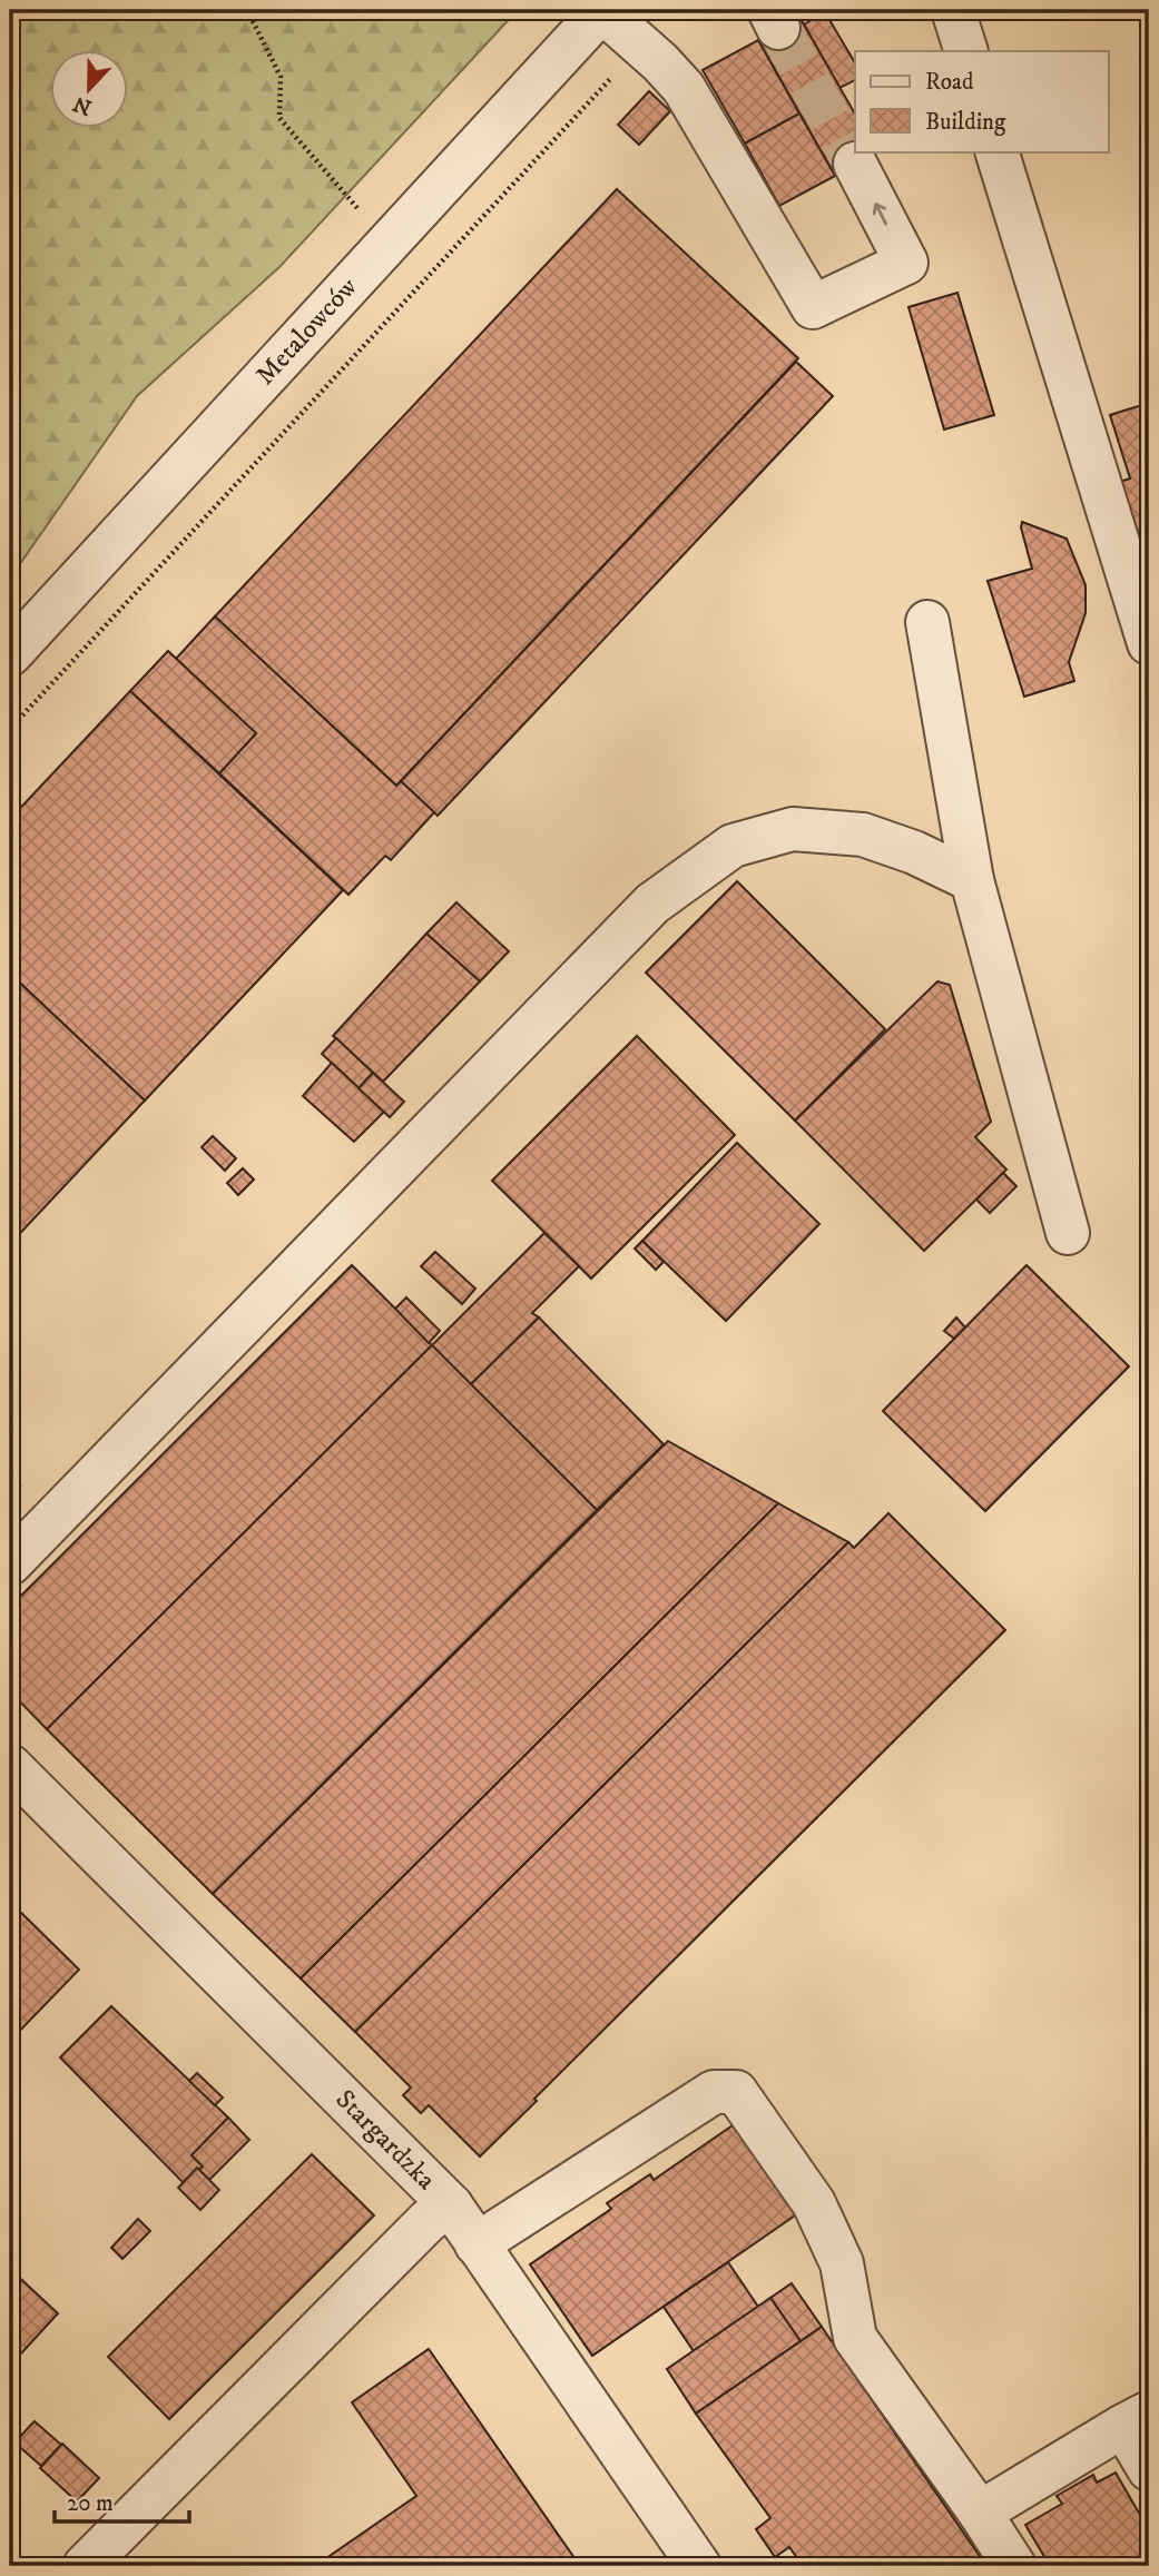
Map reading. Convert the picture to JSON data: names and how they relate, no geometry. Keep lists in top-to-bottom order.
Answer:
{
  "streets": {
    "street": ["Metalowców", "Stargardzka"]
  },
  "legend": ["Road", "Building"],
  "scale_bar": "20 m",
  "north": "bottom"
}
